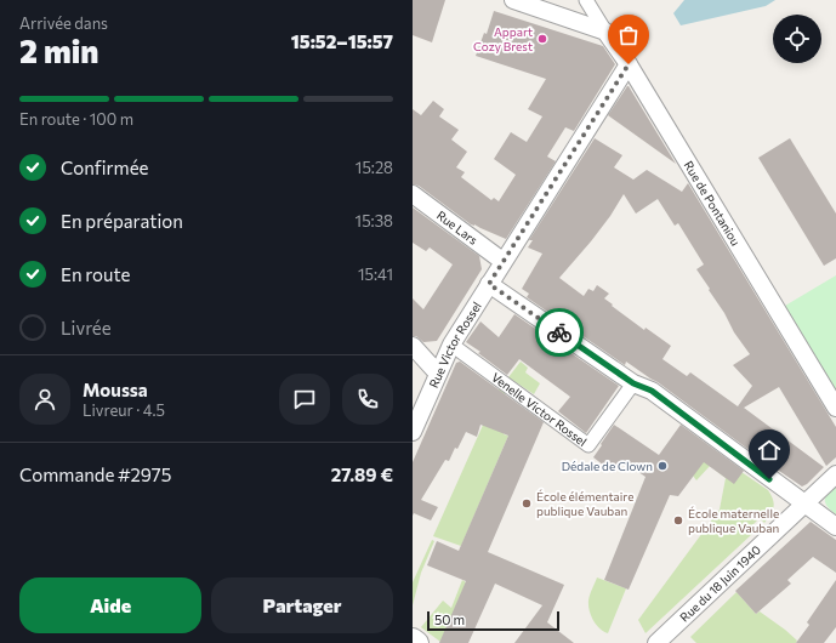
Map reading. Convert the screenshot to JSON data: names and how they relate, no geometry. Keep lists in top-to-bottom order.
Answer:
{
  "streets": {
    "street": [
      "Rue de Pontaniou",
      "Rue Lars",
      "Rue Victor Rossel",
      "Venelle Victor Rossel",
      "Rue du 18 Juin 1940"
    ]
  },
  "crossings": [
    ["Rue de Pontaniou", "Rue Victor Rossel"],
    ["Rue Lars", "Rue Victor Rossel"],
    ["Rue Victor Rossel", "Venelle Victor Rossel"]
  ],
  "places": [
    "Appart Cozy Brest",
    "Dédale de Clown",
    "École élémentaire publique Vauban",
    "École maternelle publique Vauban"
  ],
  "scale_bar": "50 m",
  "page": {
    "heading": ["2 min", "Arrivée dans", "15:52–15:57"],
    "panel": [
      "Moussa",
      "Livreur · 4.5",
      "Commande #2975",
      "27.89 €"
    ],
    "bar": "En route · 100 m",
    "list": [
      ["Confirmée", "15:28"],
      ["En préparation", "15:38"],
      ["En route", "15:41"],
      "Livrée"
    ],
    "buttons": ["Aide", "Partager"],
    "scale": "50 m"
  }
}
